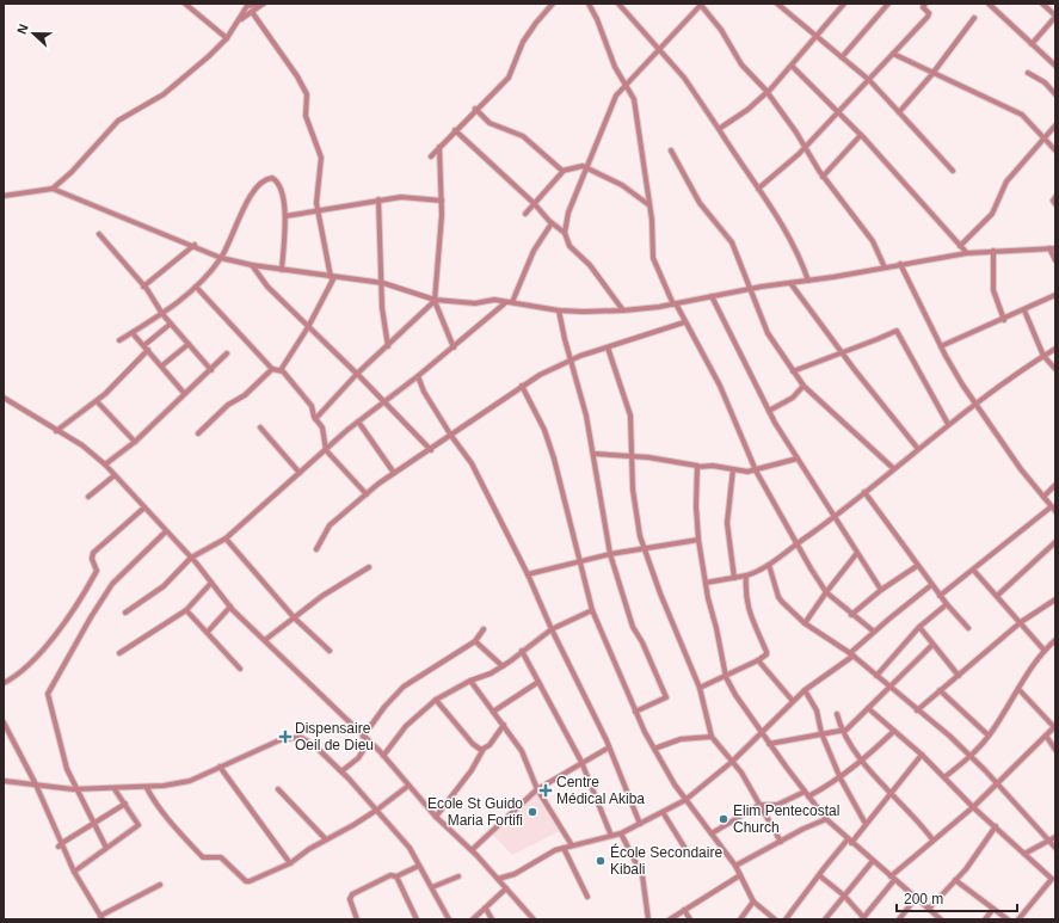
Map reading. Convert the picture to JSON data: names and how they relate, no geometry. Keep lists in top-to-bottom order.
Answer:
{
  "places": {
    "health": ["Dispensaire Oeil de Dieu", "Centre Médical Akiba"],
    "other": ["Ecole St Guido Maria Fortifi", "Elim Pentecostal Church", "École Secondaire Kibali"]
  },
  "scale_bar": "200 m",
  "north": "left"
}
